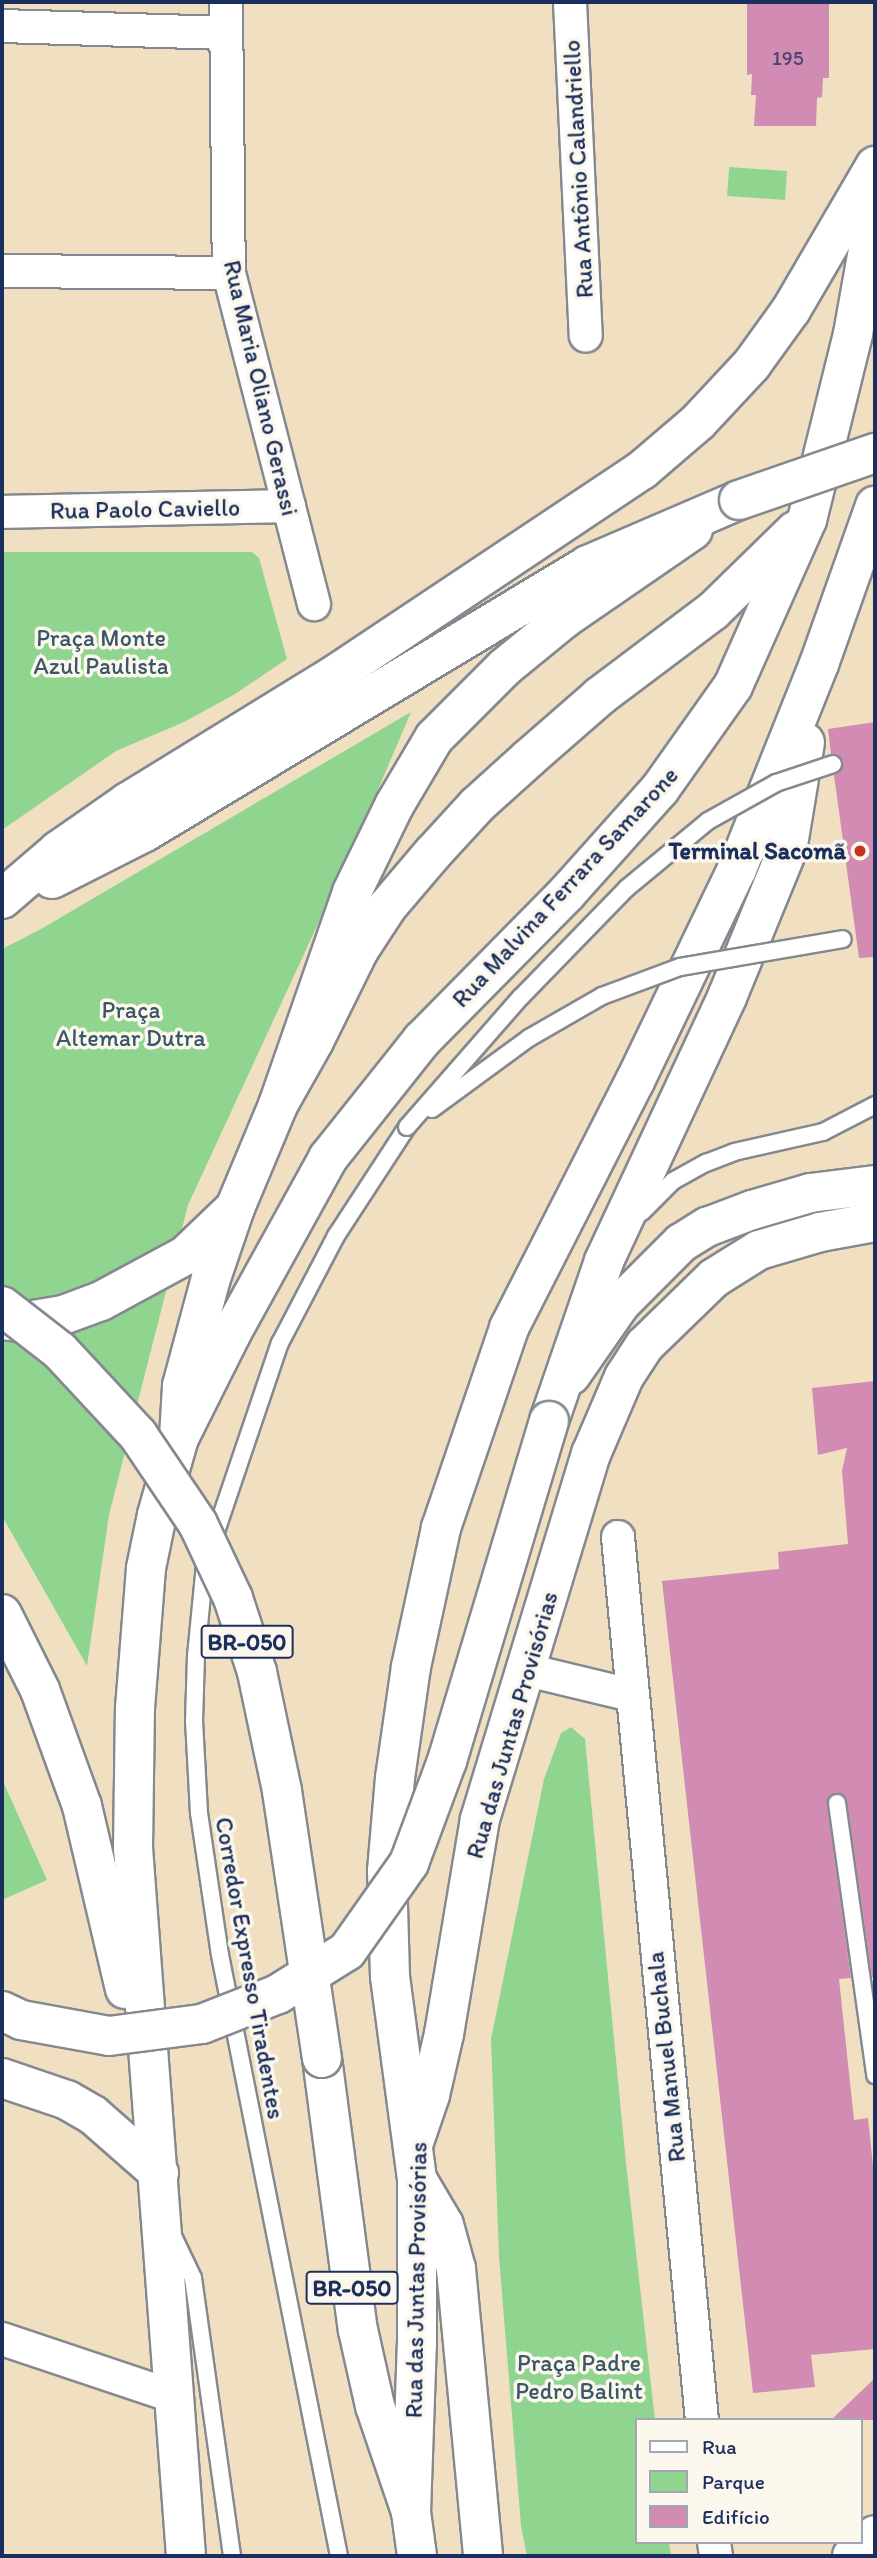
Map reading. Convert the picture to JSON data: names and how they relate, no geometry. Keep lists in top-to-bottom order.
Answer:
{
  "streets": {
    "main road": ["Rua Malvina Ferrara Samarone", "BR-050", "Rua das Juntas Provisórias"],
    "street": [
      "Rua Antônio Calandriello",
      "Rua Maria Oliano Gerassi",
      "Rua Paolo Caviello",
      "Rua Manuel Buchala"
    ],
    "lane": ["Corredor Expresso Tiradentes"]
  },
  "crossings": [
    ["Rua Maria Oliano Gerassi", "Rua Paolo Caviello"]
  ],
  "parks": ["Praça Monte Azul Paulista", "Praça Altemar Dutra", "Praça Padre Pedro Balint"],
  "places": ["Terminal Sacomã"],
  "house_numbers": ["195"],
  "legend": ["Rua", "Parque", "Edifício"]
}
